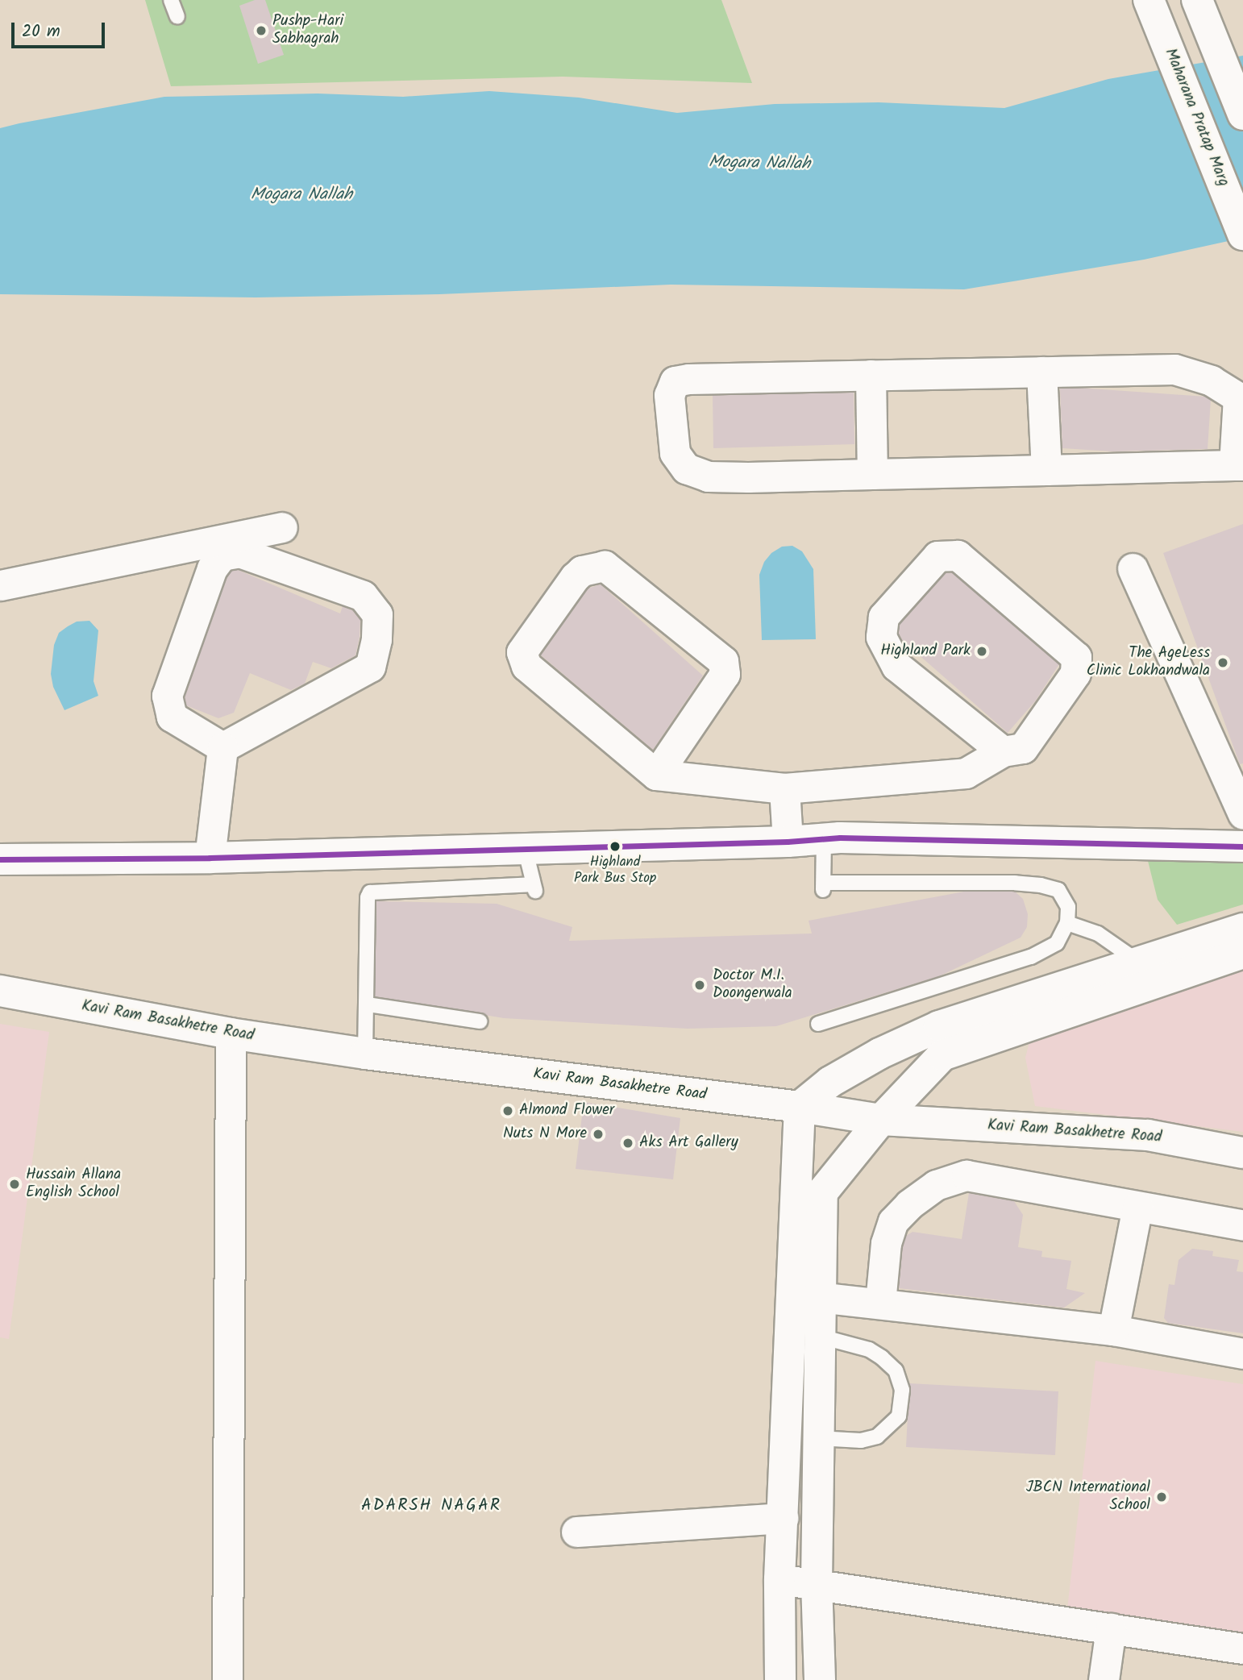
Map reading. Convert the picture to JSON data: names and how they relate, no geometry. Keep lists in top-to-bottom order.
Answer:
{
  "streets": {
    "street": ["Maharana Pratap Marg", "Kavi Ram Basakhetre Road"]
  },
  "districts": ["ADARSH NAGAR"],
  "water": ["Mogara Nallah"],
  "places": [
    "Pushp-Hari Sabhagrah",
    "Highland Park",
    "The AgeLess Clinic Lokhandwala",
    "Highland Park Bus Stop",
    "Doctor M.I. Doongerwala",
    "Almond Flower",
    "Nuts N More",
    "Aks Art Gallery",
    "Hussain Allana English School",
    "JBCN International School"
  ],
  "scale_bar": "20 m"
}
